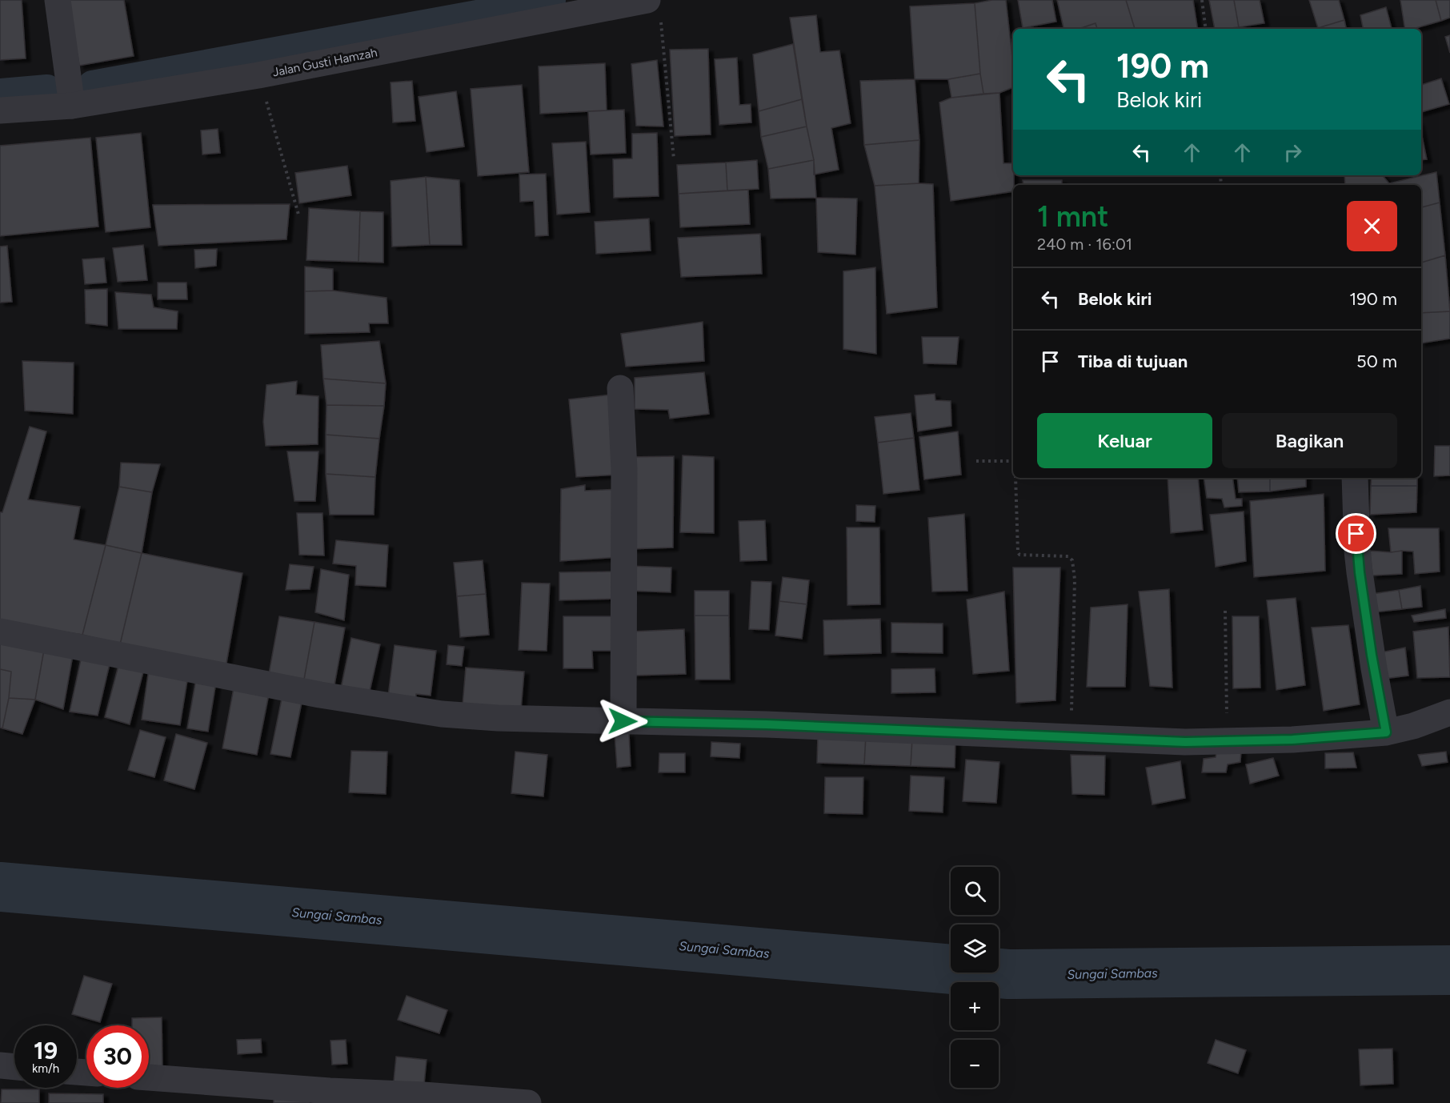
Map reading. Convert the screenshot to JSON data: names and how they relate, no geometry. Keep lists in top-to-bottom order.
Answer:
{
  "streets": {
    "street": ["Jalan Gusti Hamzah"]
  },
  "water": ["Sungai Sambas"],
  "page": {
    "turn": ["190 m", "Belok kiri"],
    "heading": ["1 mnt", "240 m · 16:01"],
    "list": [
      {
        "name": "Belok kiri",
        "value": "190 m"
      },
      {
        "name": "Tiba di tujuan",
        "value": "50 m"
      }
    ],
    "buttons": ["Keluar", "Bagikan"],
    "map_buttons": ["+", "−"],
    "speed": "19 km/h",
    "limit": "30"
  }
}
